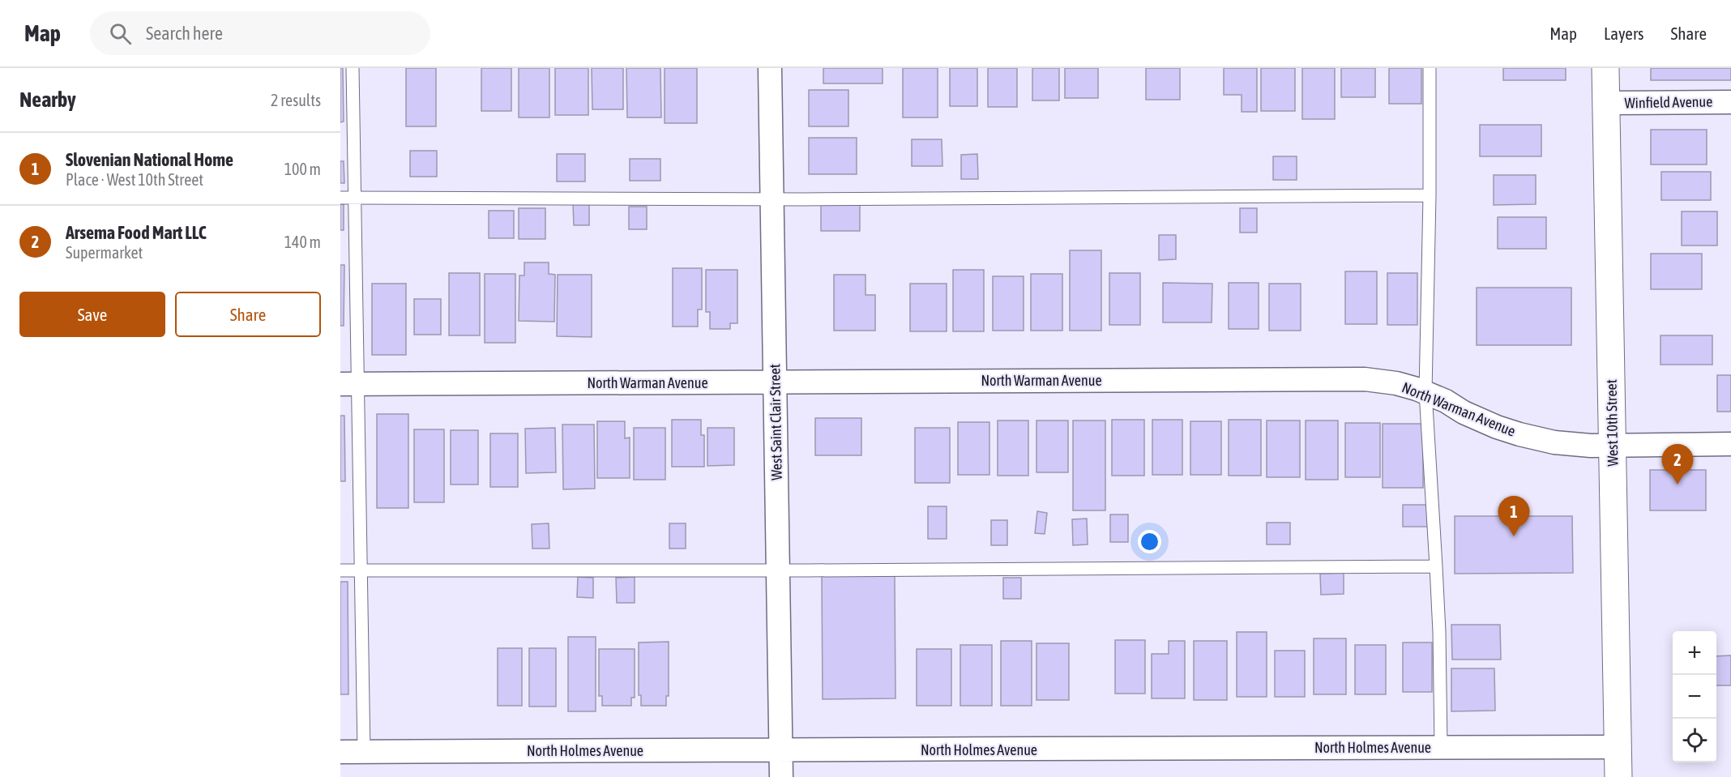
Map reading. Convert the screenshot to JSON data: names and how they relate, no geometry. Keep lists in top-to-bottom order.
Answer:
{
  "streets": {
    "main road": ["West 10th Street"],
    "street": [
      "Winfield Avenue",
      "North Warman Avenue",
      "West Saint Clair Street",
      "North Holmes Avenue"
    ]
  },
  "crossings": [
    ["Winfield Avenue", "West 10th Street"],
    ["North Warman Avenue", "West Saint Clair Street"],
    ["North Warman Avenue", "West 10th Street"],
    ["West Saint Clair Street", "North Holmes Avenue"],
    ["West 10th Street", "North Holmes Avenue"]
  ],
  "page": {
    "header": "Map",
    "search": "Search here",
    "nav": ["Map", "Layers", "Share"],
    "heading": ["Nearby", "2 results"],
    "list": [
      {
        "mark": "1",
        "name": "Slovenian National Home",
        "note": "Place · West 10th Street",
        "value": "100 m"
      },
      {
        "mark": "2",
        "name": "Arsema Food Mart LLC",
        "note": "Supermarket",
        "value": "140 m"
      }
    ],
    "buttons": ["Save", "Share"],
    "pins": ["2", "1"],
    "map_buttons": ["+", "−"]
  }
}
